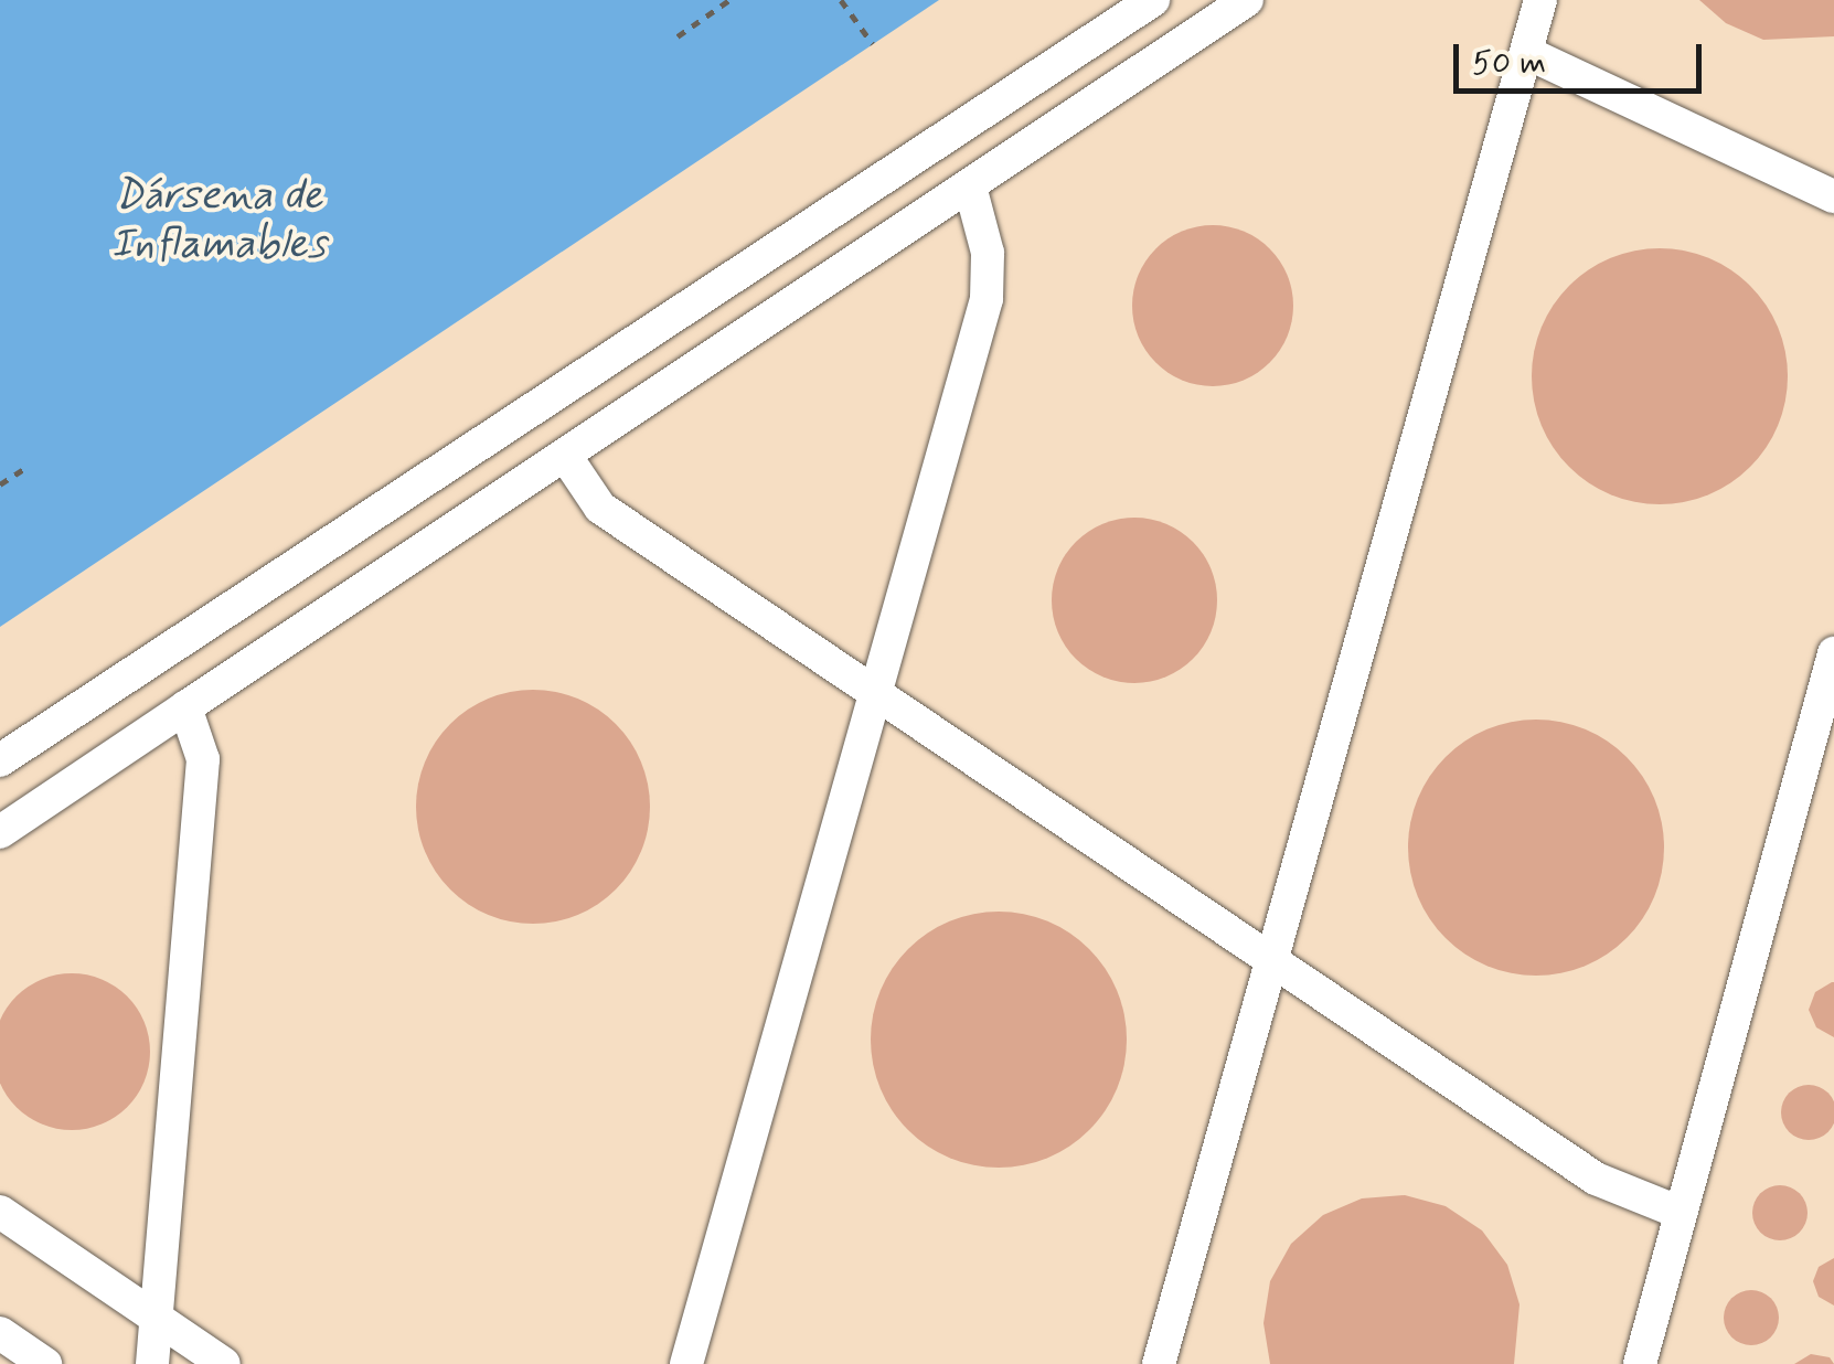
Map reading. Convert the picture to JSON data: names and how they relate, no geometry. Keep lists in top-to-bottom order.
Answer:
{
  "water": ["Dársena de Inflamables"],
  "scale_bar": "50 m"
}
